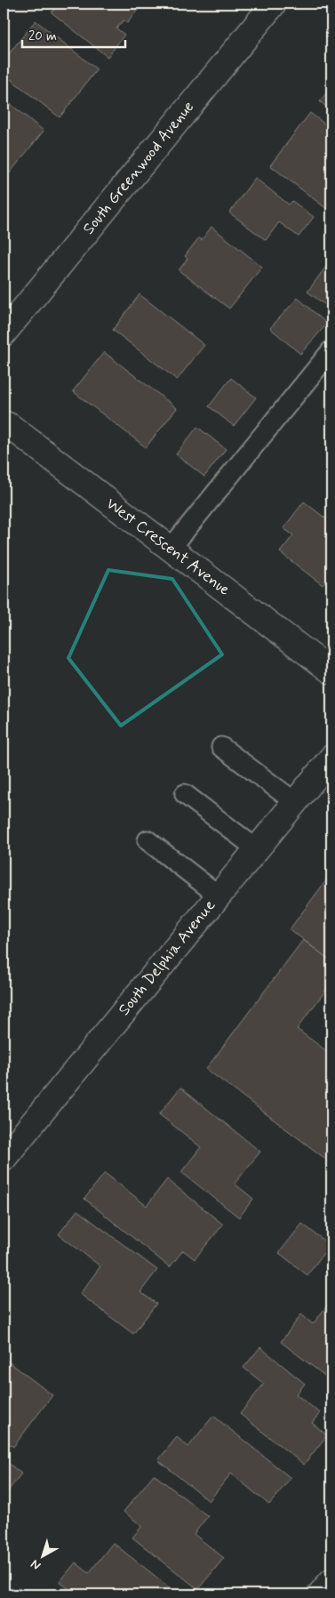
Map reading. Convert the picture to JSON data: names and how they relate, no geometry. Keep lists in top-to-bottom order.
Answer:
{
  "streets": {
    "street": ["South Greenwood Avenue", "West Crescent Avenue", "South Delphia Avenue"]
  },
  "scale_bar": "20 m",
  "north": "bottom left"
}
